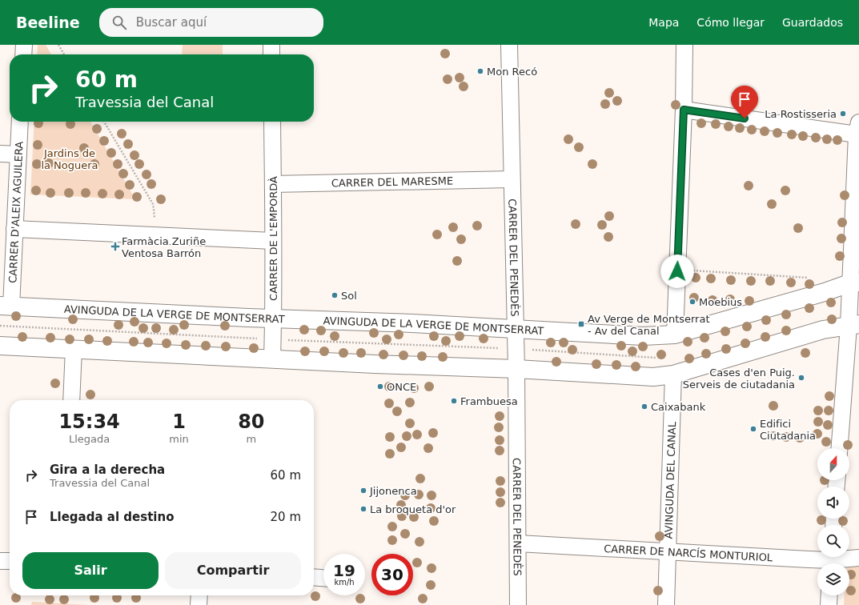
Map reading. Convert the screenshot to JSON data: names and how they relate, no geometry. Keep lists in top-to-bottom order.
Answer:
{
  "streets": {
    "street": [
      "CARRER DEL MARESME",
      "CARRER D'ALEIX AGUILERA",
      "CARRER DE L'EMPORDÀ",
      "CARRER DEL PENEDÈS",
      "AVINGUDA DE LA VERGE DE MONTSERRAT",
      "AVINGUDA DEL CANAL",
      "CARRER DE NARCÍS MONTURIOL"
    ]
  },
  "crossings": [
    ["CARRER DEL MARESME", "CARRER DE L'EMPORDÀ"],
    ["CARRER DEL MARESME", "CARRER DEL PENEDÈS"],
    ["CARRER D'ALEIX AGUILERA", "AVINGUDA DE LA VERGE DE MONTSERRAT"],
    ["CARRER DE L'EMPORDÀ", "AVINGUDA DE LA VERGE DE MONTSERRAT"],
    ["CARRER DEL PENEDÈS", "AVINGUDA DE LA VERGE DE MONTSERRAT"],
    ["CARRER DEL PENEDÈS", "CARRER DE NARCÍS MONTURIOL"],
    ["AVINGUDA DEL CANAL", "CARRER DE NARCÍS MONTURIOL"]
  ],
  "parks": ["Jardins de la Noguera"],
  "places": {
    "other": [
      "Mon Recó",
      "La Rostisseria",
      "Sol",
      "Moebius",
      "Cases d'en Puig. Serveis de ciutadania",
      "ONCE",
      "Frambuesa",
      "Caixabank",
      "Edifici Ciutadania",
      "Jijonenca",
      "La broqueta d'or"
    ],
    "health": ["Farmàcia Zuriñe Ventosa Barrón"],
    "transit": ["Av Verge de Montserrat - Av del Canal"]
  },
  "north": "top",
  "page": {
    "header": "Beeline",
    "search": "Buscar aquí",
    "nav": ["Mapa", "Cómo llegar", "Guardados"],
    "turn": ["60 m", "Travessia del Canal"],
    "eta": [
      "15:34",
      "Llegada",
      "1",
      "min",
      "80",
      "m"
    ],
    "list": [
      {
        "name": "Gira a la derecha",
        "note": "Travessia del Canal",
        "value": "60 m"
      },
      {
        "name": "Llegada al destino",
        "value": "20 m"
      }
    ],
    "buttons": ["Salir", "Compartir"],
    "speed": "19 km/h",
    "limit": "30"
  }
}
